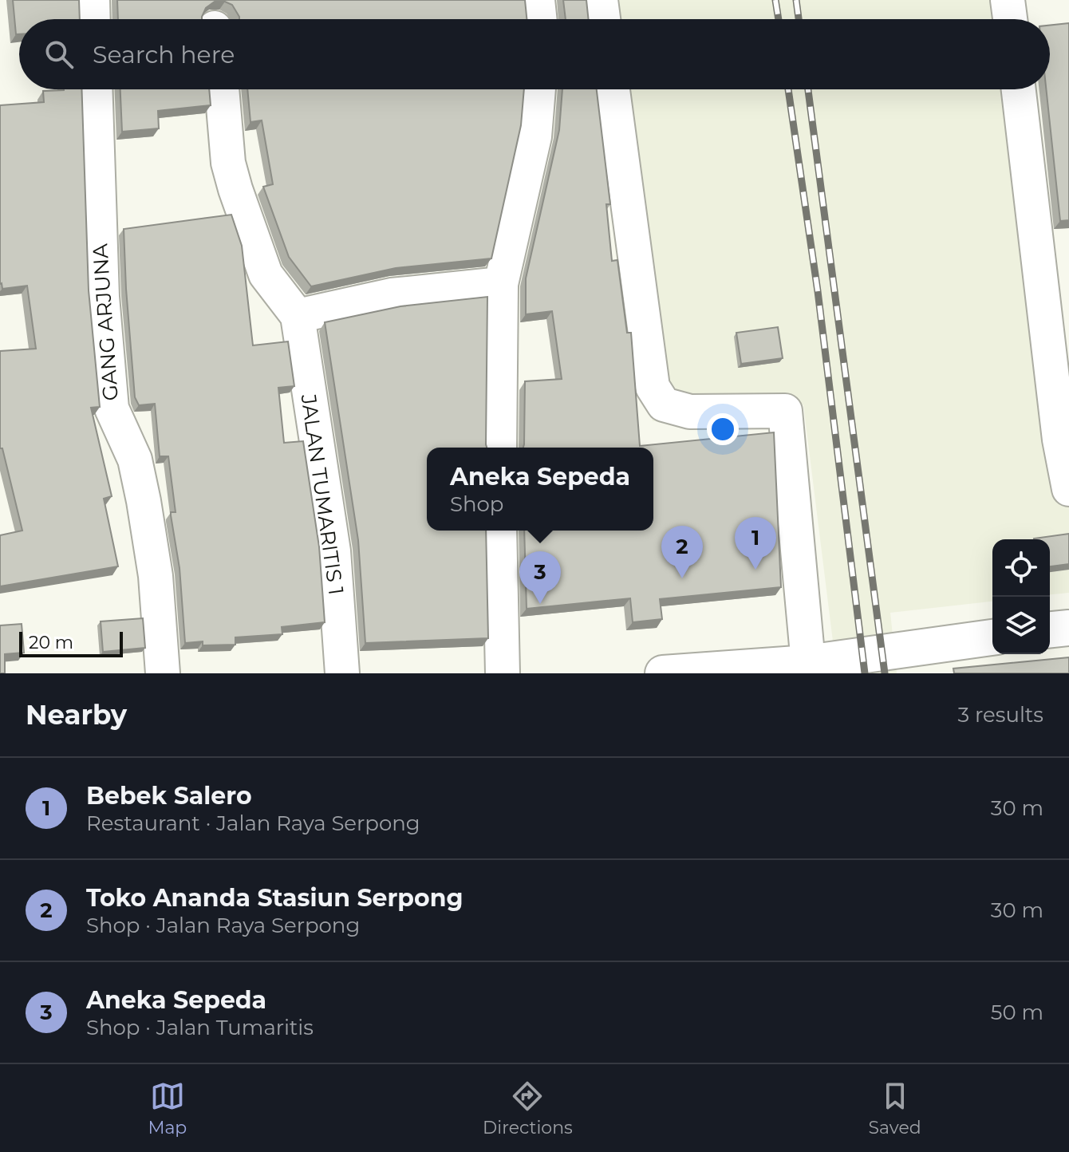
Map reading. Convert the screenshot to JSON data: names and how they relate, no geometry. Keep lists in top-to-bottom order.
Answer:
{
  "streets": {
    "street": ["GANG ARJUNA", "JALAN TUMARITIS 1"]
  },
  "scale_bar": "20 m",
  "page": {
    "search": "Search here",
    "popup": ["Aneka Sepeda", "Shop"],
    "pins": ["1", "2", "3"],
    "scale": "20 m",
    "heading": ["Nearby", "3 results"],
    "list": [
      {
        "mark": "1",
        "name": "Bebek Salero",
        "note": "Restaurant · Jalan Raya Serpong",
        "value": "30 m"
      },
      {
        "mark": "2",
        "name": "Toko Ananda Stasiun Serpong",
        "note": "Shop · Jalan Raya Serpong",
        "value": "30 m"
      },
      {
        "mark": "3",
        "name": "Aneka Sepeda",
        "note": "Shop · Jalan Tumaritis",
        "value": "50 m"
      }
    ],
    "nav": ["Map", "Directions", "Saved"]
  }
}
